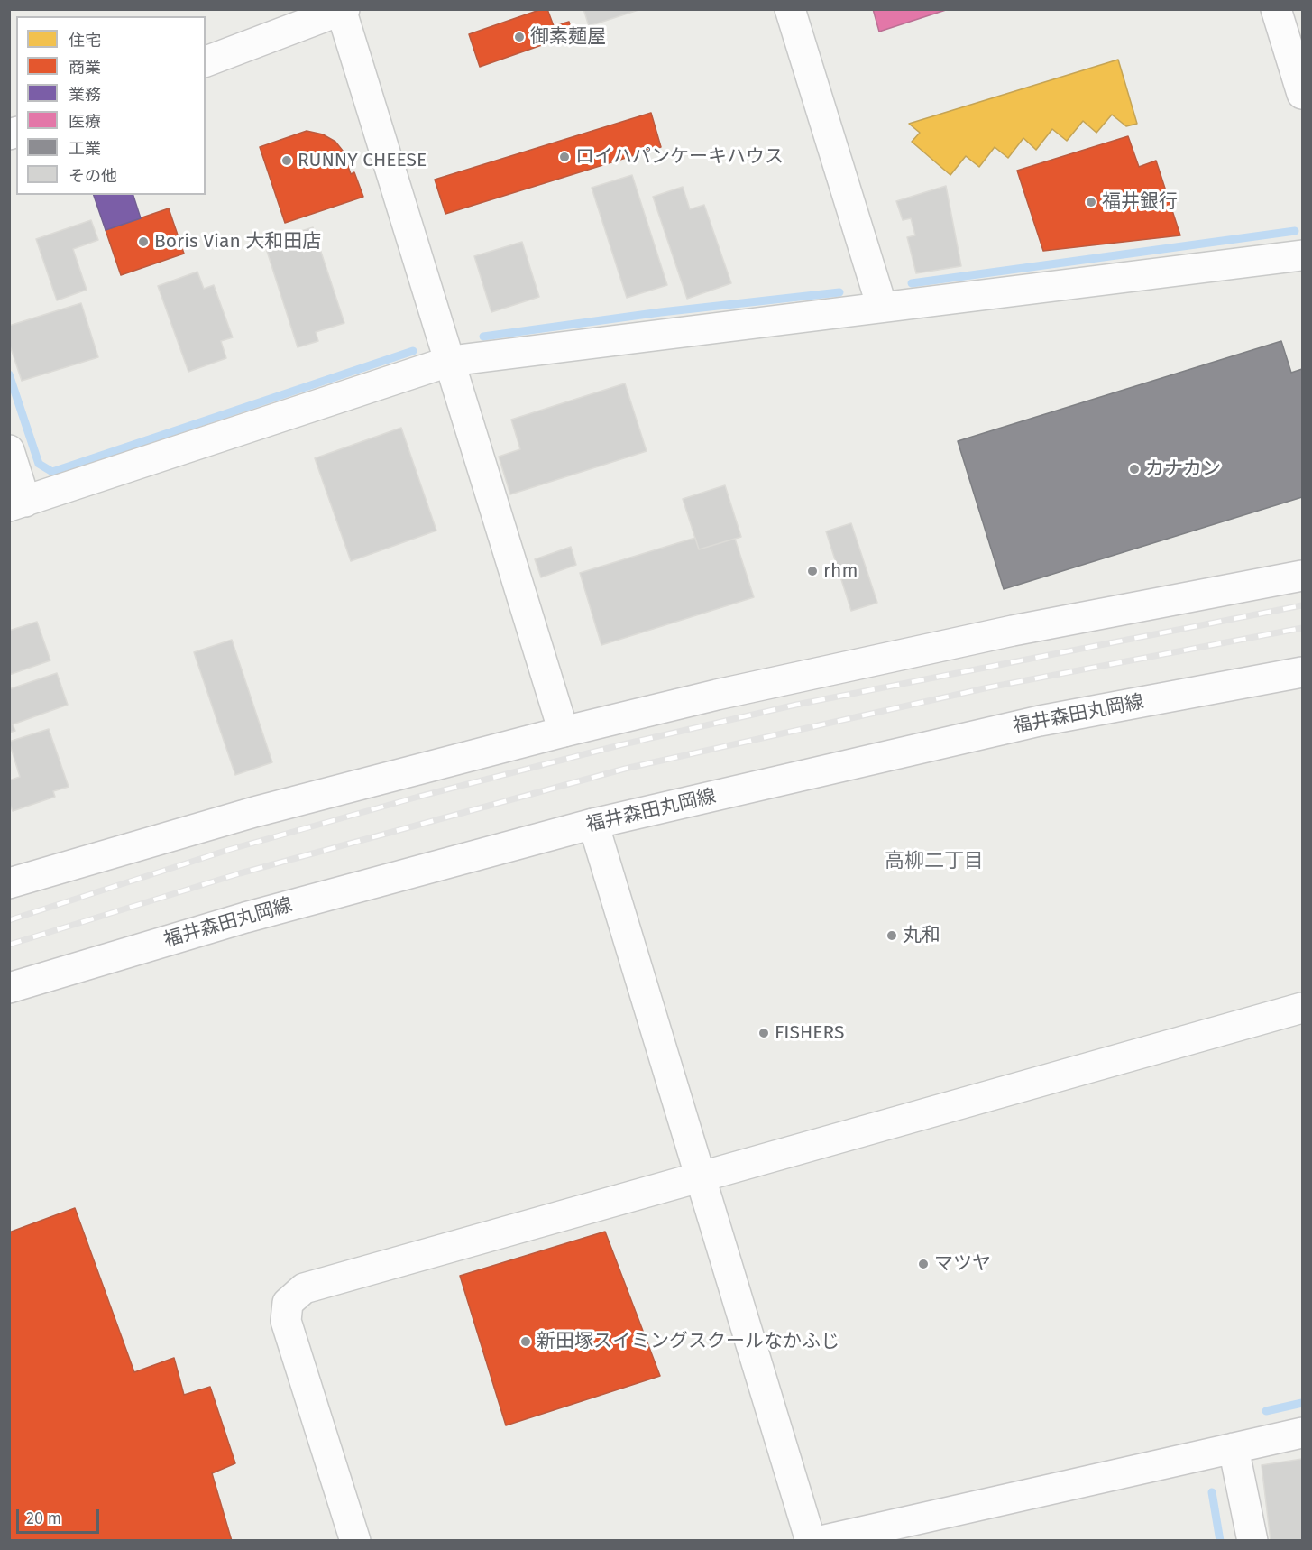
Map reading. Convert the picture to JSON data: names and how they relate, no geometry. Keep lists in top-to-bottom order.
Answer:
{
  "streets": {
    "street": ["福井森田丸岡線"]
  },
  "districts": ["高柳二丁目"],
  "places": [
    "御素麺屋",
    "ロイハパンケーキハウス",
    "RUNNY CHEESE",
    "福井銀行",
    "Boris Vian 大和田店",
    "カナカン",
    "rhm",
    "丸和",
    "FISHERS",
    "マツヤ",
    "新田塚スイミングスクールなかふじ"
  ],
  "legend": [
    "住宅",
    "商業",
    "業務",
    "医療",
    "工業",
    "その他"
  ],
  "scale_bar": "20 m"
}
